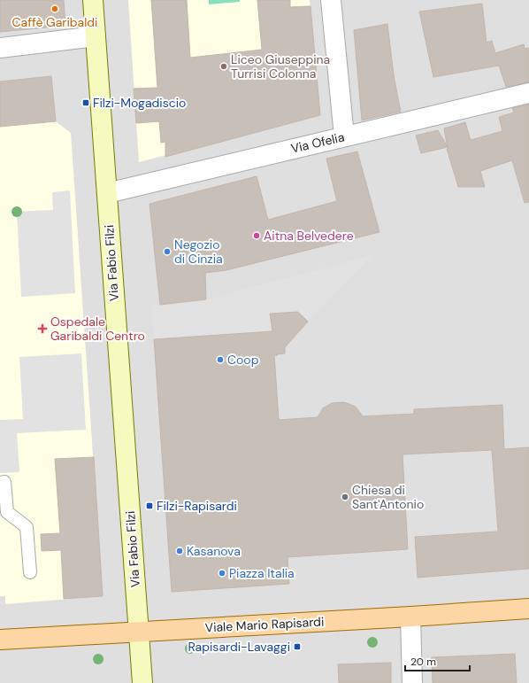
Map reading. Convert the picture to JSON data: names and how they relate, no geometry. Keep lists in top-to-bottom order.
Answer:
{
  "streets": {
    "main road": ["Viale Mario Rapisardi"],
    "street": ["Via Ofelia", "Via Fabio Filzi"]
  },
  "crossings": [
    ["Via Ofelia", "Via Fabio Filzi"],
    ["Via Fabio Filzi", "Viale Mario Rapisardi"]
  ],
  "places": {
    "other": [
      "Caffè Garibaldi",
      "Liceo Giuseppina Turrisi Colonna",
      "Aitna Belvedere",
      "Negozio di Cinzia",
      "Coop",
      "Chiesa di Sant'Antonio",
      "Kasanova",
      "Piazza Italia"
    ],
    "transit": ["Filzi-Mogadiscio", "Filzi-Rapisardi", "Rapisardi-Lavaggi"],
    "health": ["Ospedale Garibaldi Centro"]
  },
  "scale_bar": "20 m"
}
